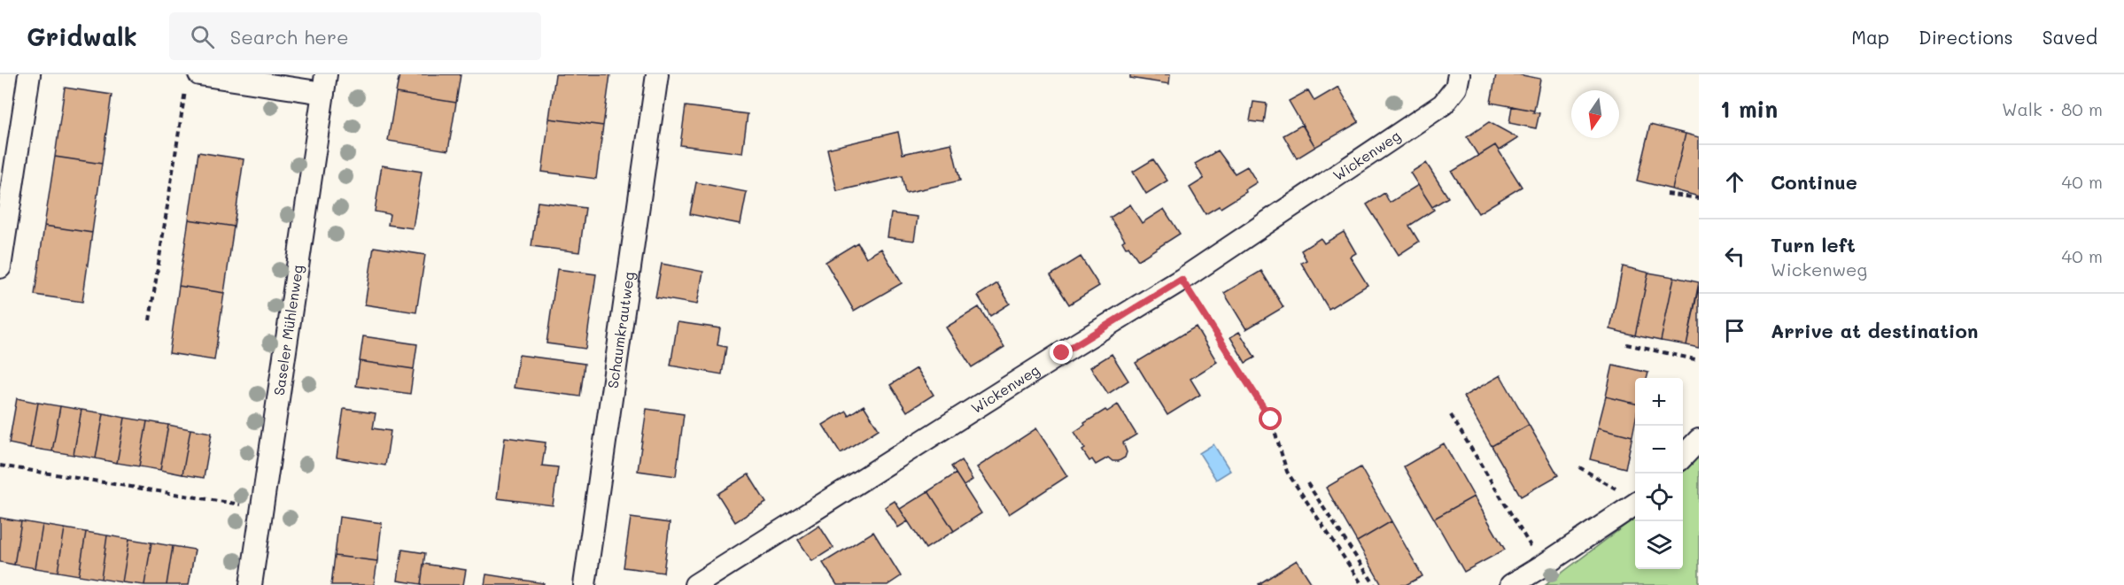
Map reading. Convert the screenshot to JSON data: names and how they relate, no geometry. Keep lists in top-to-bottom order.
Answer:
{
  "streets": {
    "street": ["Wickenweg", "Saseler Mühlenweg", "Schaumkrautweg"]
  },
  "north": "bottom",
  "page": {
    "header": "Gridwalk",
    "search": "Search here",
    "nav": ["Map", "Directions", "Saved"],
    "heading": ["1 min", "Walk · 80 m"],
    "list": [
      ["Continue", "40 m"],
      ["Turn left", "Wickenweg", "40 m"],
      "Arrive at destination"
    ],
    "map_buttons": ["+", "−"]
  }
}
